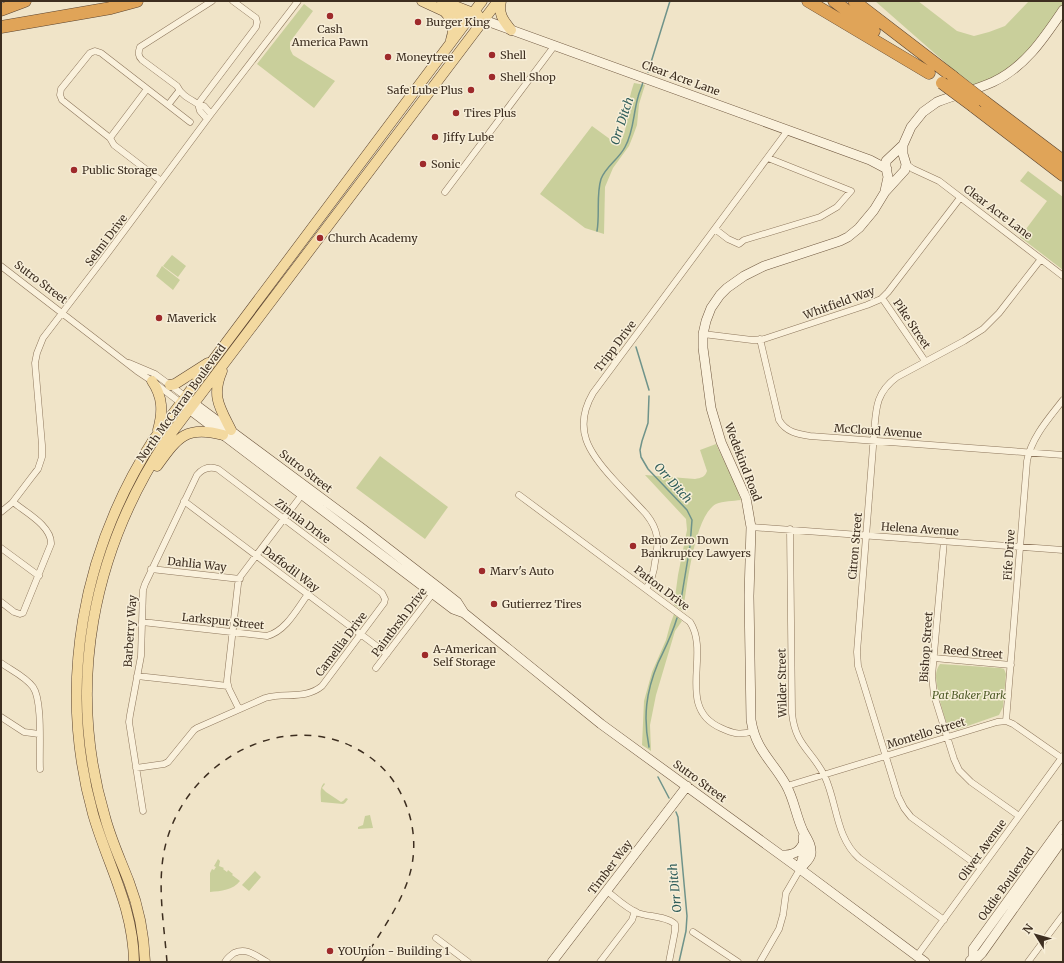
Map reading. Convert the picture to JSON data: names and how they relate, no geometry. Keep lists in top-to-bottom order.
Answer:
{
  "streets": {
    "main road": ["Clear Acre Lane", "North McCarran Boulevard"],
    "street": [
      "Selmi Drive",
      "Sutro Street",
      "Whitfield Way",
      "Pike Street",
      "Tripp Drive",
      "McCloud Avenue",
      "Wedekind Road",
      "Zinnia Drive",
      "Helena Avenue",
      "Citron Street",
      "Fife Drive",
      "Dahlia Way",
      "Daffodil Way",
      "Patton Drive",
      "Larkspur Street",
      "Paintbrsh Drive",
      "Barberry Way",
      "Camellia Drive",
      "Bishop Street",
      "Reed Street",
      "Wilder Street",
      "Montello Street",
      "Oliver Avenue",
      "Timber Way",
      "Oddie Boulevard"
    ]
  },
  "crossings": [
    ["Clear Acre Lane", "Whitfield Way"],
    ["Clear Acre Lane", "Tripp Drive"],
    ["Clear Acre Lane", "North McCarran Boulevard"],
    ["Clear Acre Lane", "Wedekind Road"],
    ["Clear Acre Lane", "Citron Street"],
    ["Selmi Drive", "Sutro Street"],
    ["Sutro Street", "North McCarran Boulevard"],
    ["Sutro Street", "Wedekind Road"],
    ["Sutro Street", "Paintbrsh Drive"],
    ["Sutro Street", "Oliver Avenue"],
    ["Sutro Street", "Timber Way"],
    ["Whitfield Way", "Pike Street"],
    ["Whitfield Way", "McCloud Avenue"],
    ["Whitfield Way", "Wedekind Road"],
    ["Pike Street", "Citron Street"],
    ["Tripp Drive", "Patton Drive"],
    ["McCloud Avenue", "Citron Street"],
    ["McCloud Avenue", "Fife Drive"],
    ["Wedekind Road", "Helena Avenue"],
    ["Wedekind Road", "Patton Drive"],
    ["Wedekind Road", "Montello Street"],
    ["Zinnia Drive", "Barberry Way"],
    ["Zinnia Drive", "Camellia Drive"],
    ["Helena Avenue", "Citron Street"],
    ["Helena Avenue", "Fife Drive"],
    ["Helena Avenue", "Bishop Street"],
    ["Helena Avenue", "Wilder Street"],
    ["Citron Street", "Montello Street"],
    ["Citron Street", "Oliver Avenue"],
    ["Fife Drive", "Reed Street"],
    ["Fife Drive", "Montello Street"],
    ["Dahlia Way", "Barberry Way"],
    ["Daffodil Way", "Larkspur Street"],
    ["Daffodil Way", "Paintbrsh Drive"],
    ["Daffodil Way", "Barberry Way"],
    ["Daffodil Way", "Camellia Drive"],
    ["Larkspur Street", "Barberry Way"],
    ["Barberry Way", "Camellia Drive"],
    ["Bishop Street", "Reed Street"],
    ["Bishop Street", "Montello Street"],
    ["Bishop Street", "Oliver Avenue"],
    ["Wilder Street", "Montello Street"],
    ["Wilder Street", "Oliver Avenue"]
  ],
  "water": ["Orr Ditch"],
  "parks": ["Pat Baker Park"],
  "places": [
    "Cash America Pawn",
    "Burger King",
    "Shell",
    "Moneytree",
    "Shell Shop",
    "Safe Lube Plus",
    "Tires Plus",
    "Jiffy Lube",
    "Sonic",
    "Public Storage",
    "Church Academy",
    "Maverick",
    "Reno Zero Down Bankruptcy Lawyers",
    "Marv's Auto",
    "Gutierrez Tires",
    "A-American Self Storage",
    "YOUnion - Building 1"
  ],
  "north": "top left"
}
